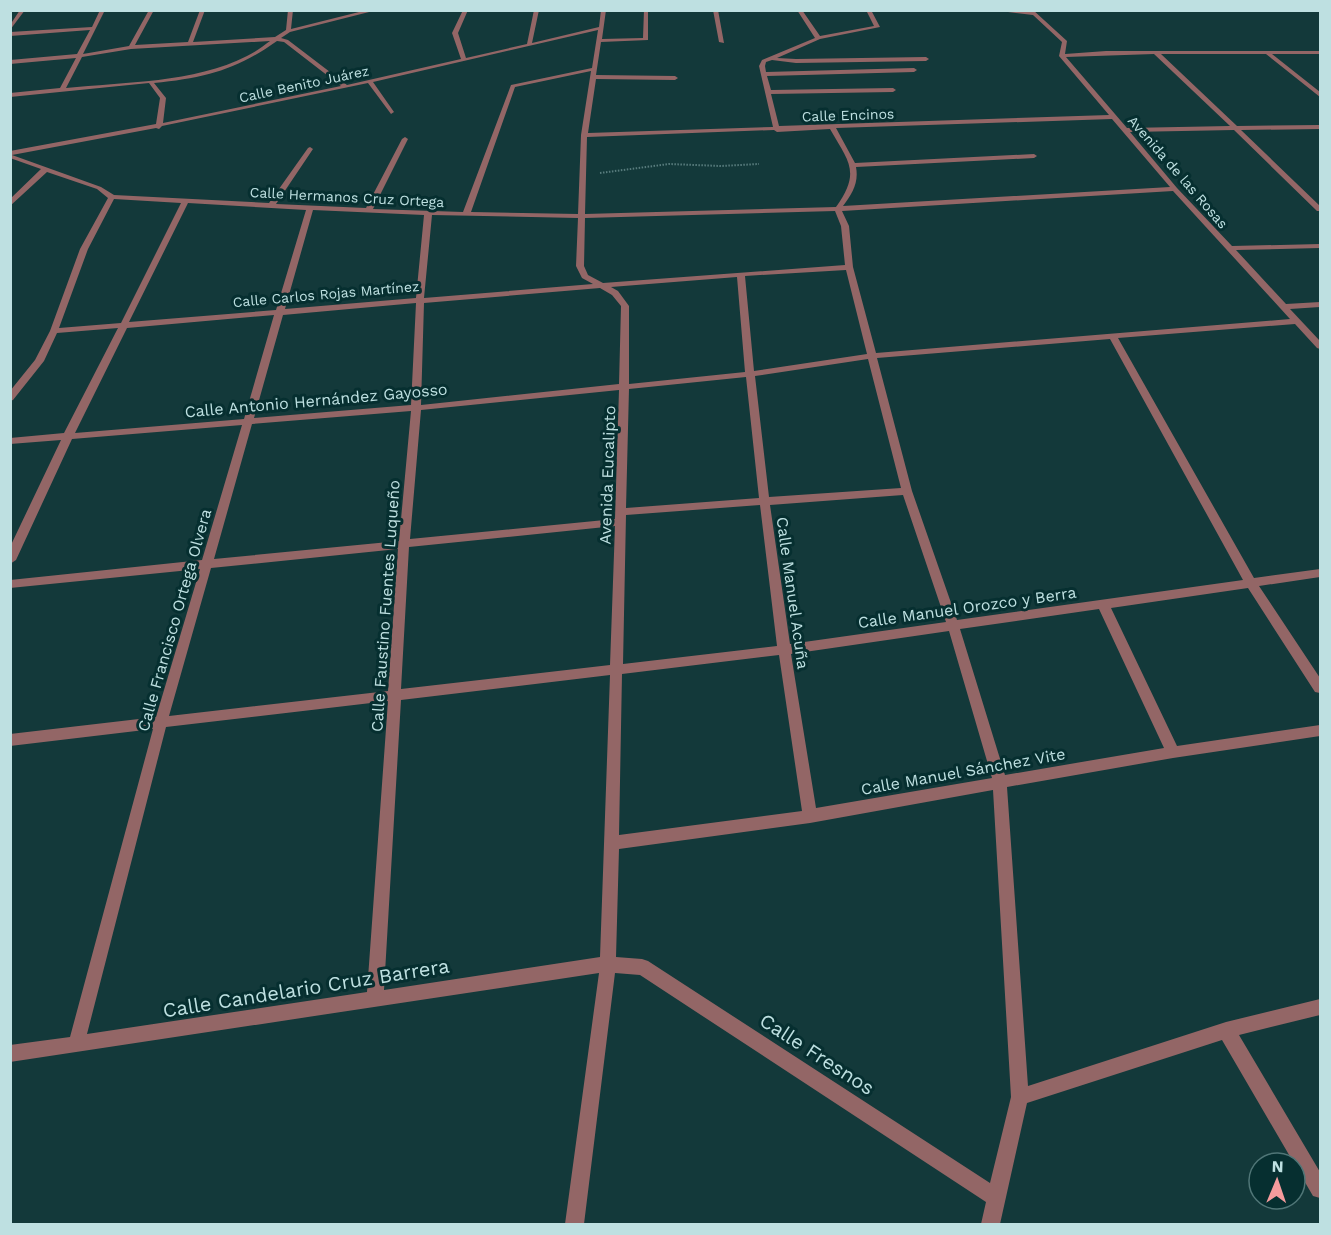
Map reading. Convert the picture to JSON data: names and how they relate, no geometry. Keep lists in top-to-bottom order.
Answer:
{
  "streets": {
    "street": [
      "Calle Benito Juárez",
      "Calle Encinos",
      "Avenida de las Rosas",
      "Calle Hermanos Cruz Ortega",
      "Calle Carlos Rojas Martínez",
      "Calle Antonio Hernández Gayosso",
      "Avenida Eucalipto",
      "Calle Manuel Acuña",
      "Calle Faustino Fuentes Luqueño",
      "Calle Manuel Orozco y Berra",
      "Calle Francisco Ortega Olvera",
      "Calle Manuel Sánchez Vite",
      "Calle Candelario Cruz Barrera",
      "Calle Fresnos"
    ]
  },
  "crossings": [
    ["Calle Benito Juárez", "Avenida Eucalipto"],
    ["Calle Encinos", "Avenida de las Rosas"],
    ["Calle Encinos", "Avenida Eucalipto"],
    ["Avenida de las Rosas", "Calle Hermanos Cruz Ortega"],
    ["Avenida de las Rosas", "Calle Antonio Hernández Gayosso"],
    ["Calle Hermanos Cruz Ortega", "Avenida Eucalipto"],
    ["Calle Hermanos Cruz Ortega", "Calle Faustino Fuentes Luqueño"],
    ["Calle Hermanos Cruz Ortega", "Calle Francisco Ortega Olvera"],
    ["Calle Carlos Rojas Martínez", "Avenida Eucalipto"],
    ["Calle Carlos Rojas Martínez", "Calle Manuel Acuña"],
    ["Calle Carlos Rojas Martínez", "Calle Faustino Fuentes Luqueño"],
    ["Calle Carlos Rojas Martínez", "Calle Francisco Ortega Olvera"],
    ["Calle Antonio Hernández Gayosso", "Avenida Eucalipto"],
    ["Calle Antonio Hernández Gayosso", "Calle Manuel Acuña"],
    ["Calle Antonio Hernández Gayosso", "Calle Faustino Fuentes Luqueño"],
    ["Calle Antonio Hernández Gayosso", "Calle Francisco Ortega Olvera"],
    ["Avenida Eucalipto", "Calle Manuel Orozco y Berra"],
    ["Avenida Eucalipto", "Calle Manuel Sánchez Vite"],
    ["Avenida Eucalipto", "Calle Candelario Cruz Barrera"],
    ["Avenida Eucalipto", "Calle Fresnos"],
    ["Calle Manuel Acuña", "Calle Manuel Orozco y Berra"],
    ["Calle Manuel Acuña", "Calle Manuel Sánchez Vite"],
    ["Calle Faustino Fuentes Luqueño", "Calle Manuel Orozco y Berra"],
    ["Calle Faustino Fuentes Luqueño", "Calle Candelario Cruz Barrera"],
    ["Calle Manuel Orozco y Berra", "Calle Francisco Ortega Olvera"],
    ["Calle Francisco Ortega Olvera", "Calle Candelario Cruz Barrera"],
    ["Calle Candelario Cruz Barrera", "Calle Fresnos"]
  ],
  "north": "top"
}
